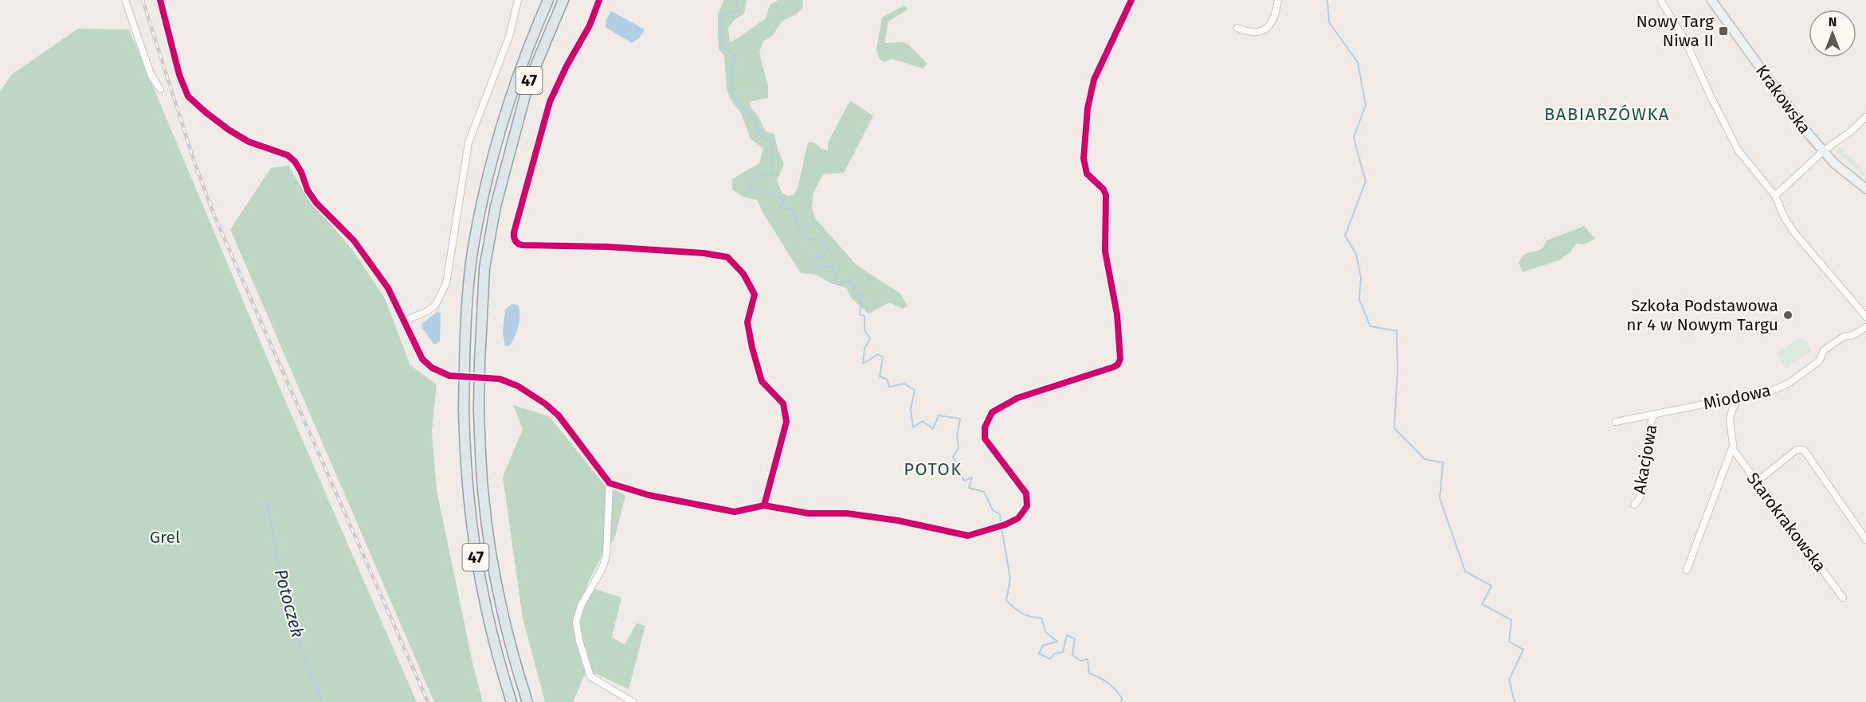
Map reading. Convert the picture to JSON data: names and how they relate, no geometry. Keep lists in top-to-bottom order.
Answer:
{
  "streets": {
    "main road": ["47", "Krakowska"],
    "street": ["Miodowa", "Akacjowa", "Starokrakowska"]
  },
  "crossings": [
    ["Miodowa", "Akacjowa"],
    ["Miodowa", "Starokrakowska"]
  ],
  "districts": ["BABIARZÓWKA", "POTOK"],
  "water": ["Potoczek"],
  "parks": ["Grel"],
  "places": {
    "transit": ["Nowy Targ Niwa II"],
    "other": ["Szkoła Podstawowa nr 4 w Nowym Targu"]
  },
  "north": "top"
}
